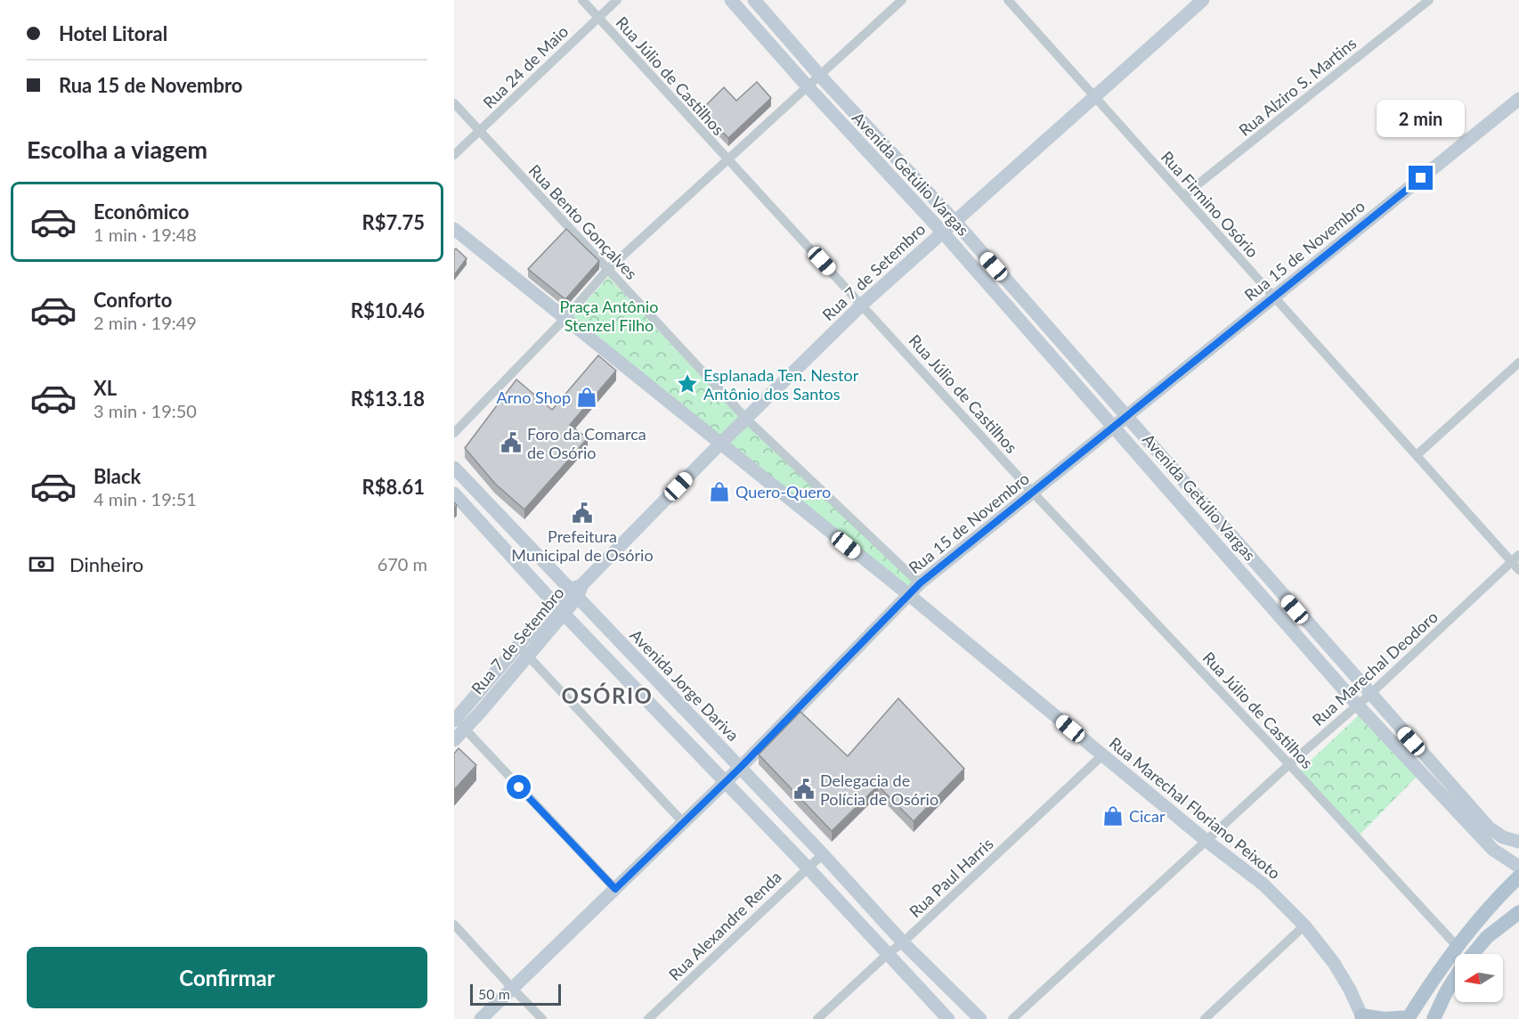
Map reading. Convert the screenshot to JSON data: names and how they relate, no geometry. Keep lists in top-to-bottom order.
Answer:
{
  "streets": {
    "main road": [
      "Avenida Getúlio Vargas",
      "Rua 15 de Novembro",
      "Rua 7 de Setembro",
      "Avenida Jorge Dariva",
      "Rua Marechal Floriano Peixoto"
    ],
    "street": [
      "Rua 24 de Maio",
      "Rua Júlio de Castilhos",
      "Rua Alziro S. Martins",
      "Rua Firmino Osório",
      "Rua Bento Gonçalves",
      "Rua Marechal Deodoro",
      "Rua Paul Harris",
      "Rua Alexandre Renda"
    ]
  },
  "crossings": [
    ["Rua 24 de Maio", "Rua Júlio de Castilhos"],
    ["Rua 24 de Maio", "Rua Bento Gonçalves"],
    ["Rua Júlio de Castilhos", "Rua 15 de Novembro"],
    ["Rua Júlio de Castilhos", "Rua 7 de Setembro"],
    ["Rua Júlio de Castilhos", "Rua Marechal Deodoro"],
    ["Rua Alziro S. Martins", "Rua Firmino Osório"],
    ["Avenida Getúlio Vargas", "Rua 15 de Novembro"],
    ["Avenida Getúlio Vargas", "Rua 7 de Setembro"],
    ["Avenida Getúlio Vargas", "Rua Marechal Deodoro"],
    ["Rua Firmino Osório", "Rua 15 de Novembro"],
    ["Rua Firmino Osório", "Rua 7 de Setembro"],
    ["Rua Firmino Osório", "Rua Marechal Deodoro"],
    ["Rua Bento Gonçalves", "Rua 15 de Novembro"],
    ["Rua Bento Gonçalves", "Rua 7 de Setembro"],
    ["Rua 15 de Novembro", "Avenida Jorge Dariva"],
    ["Rua 15 de Novembro", "Rua Marechal Floriano Peixoto"],
    ["Rua 7 de Setembro", "Avenida Jorge Dariva"],
    ["Rua 7 de Setembro", "Rua Marechal Floriano Peixoto"],
    ["Rua Marechal Deodoro", "Rua Marechal Floriano Peixoto"],
    ["Avenida Jorge Dariva", "Rua Paul Harris"],
    ["Avenida Jorge Dariva", "Rua Alexandre Renda"],
    ["Rua Marechal Floriano Peixoto", "Rua Paul Harris"]
  ],
  "districts": ["OSÓRIO"],
  "parks": ["Praça Antônio Stenzel Filho"],
  "places": {
    "place": ["Esplanada Ten. Nestor Antônio dos Santos"],
    "shop": ["Arno Shop", "Quero-Quero", "Cicar"],
    "public building": ["Foro da Comarca de Osório", "Prefeitura Municipal de Osório", "Delegacia de Polícia de Osório"]
  },
  "scale_bar": "50 m",
  "north": "left",
  "page": {
    "banner": ["Hotel Litoral", "Rua 15 de Novembro"],
    "bubble": "2 min",
    "heading": "Escolha a viagem",
    "list": [
      {
        "name": "Econômico",
        "note": "1 min · 19:48",
        "value": "R$7.75"
      },
      {
        "name": "Conforto",
        "note": "2 min · 19:49",
        "value": "R$10.46"
      },
      {
        "name": "XL",
        "note": "3 min · 19:50",
        "value": "R$13.18"
      },
      {
        "name": "Black",
        "note": "4 min · 19:51",
        "value": "R$8.61"
      }
    ],
    "pay": ["Dinheiro", "670 m"],
    "buttons": "Confirmar",
    "scale": "50 m"
  }
}
